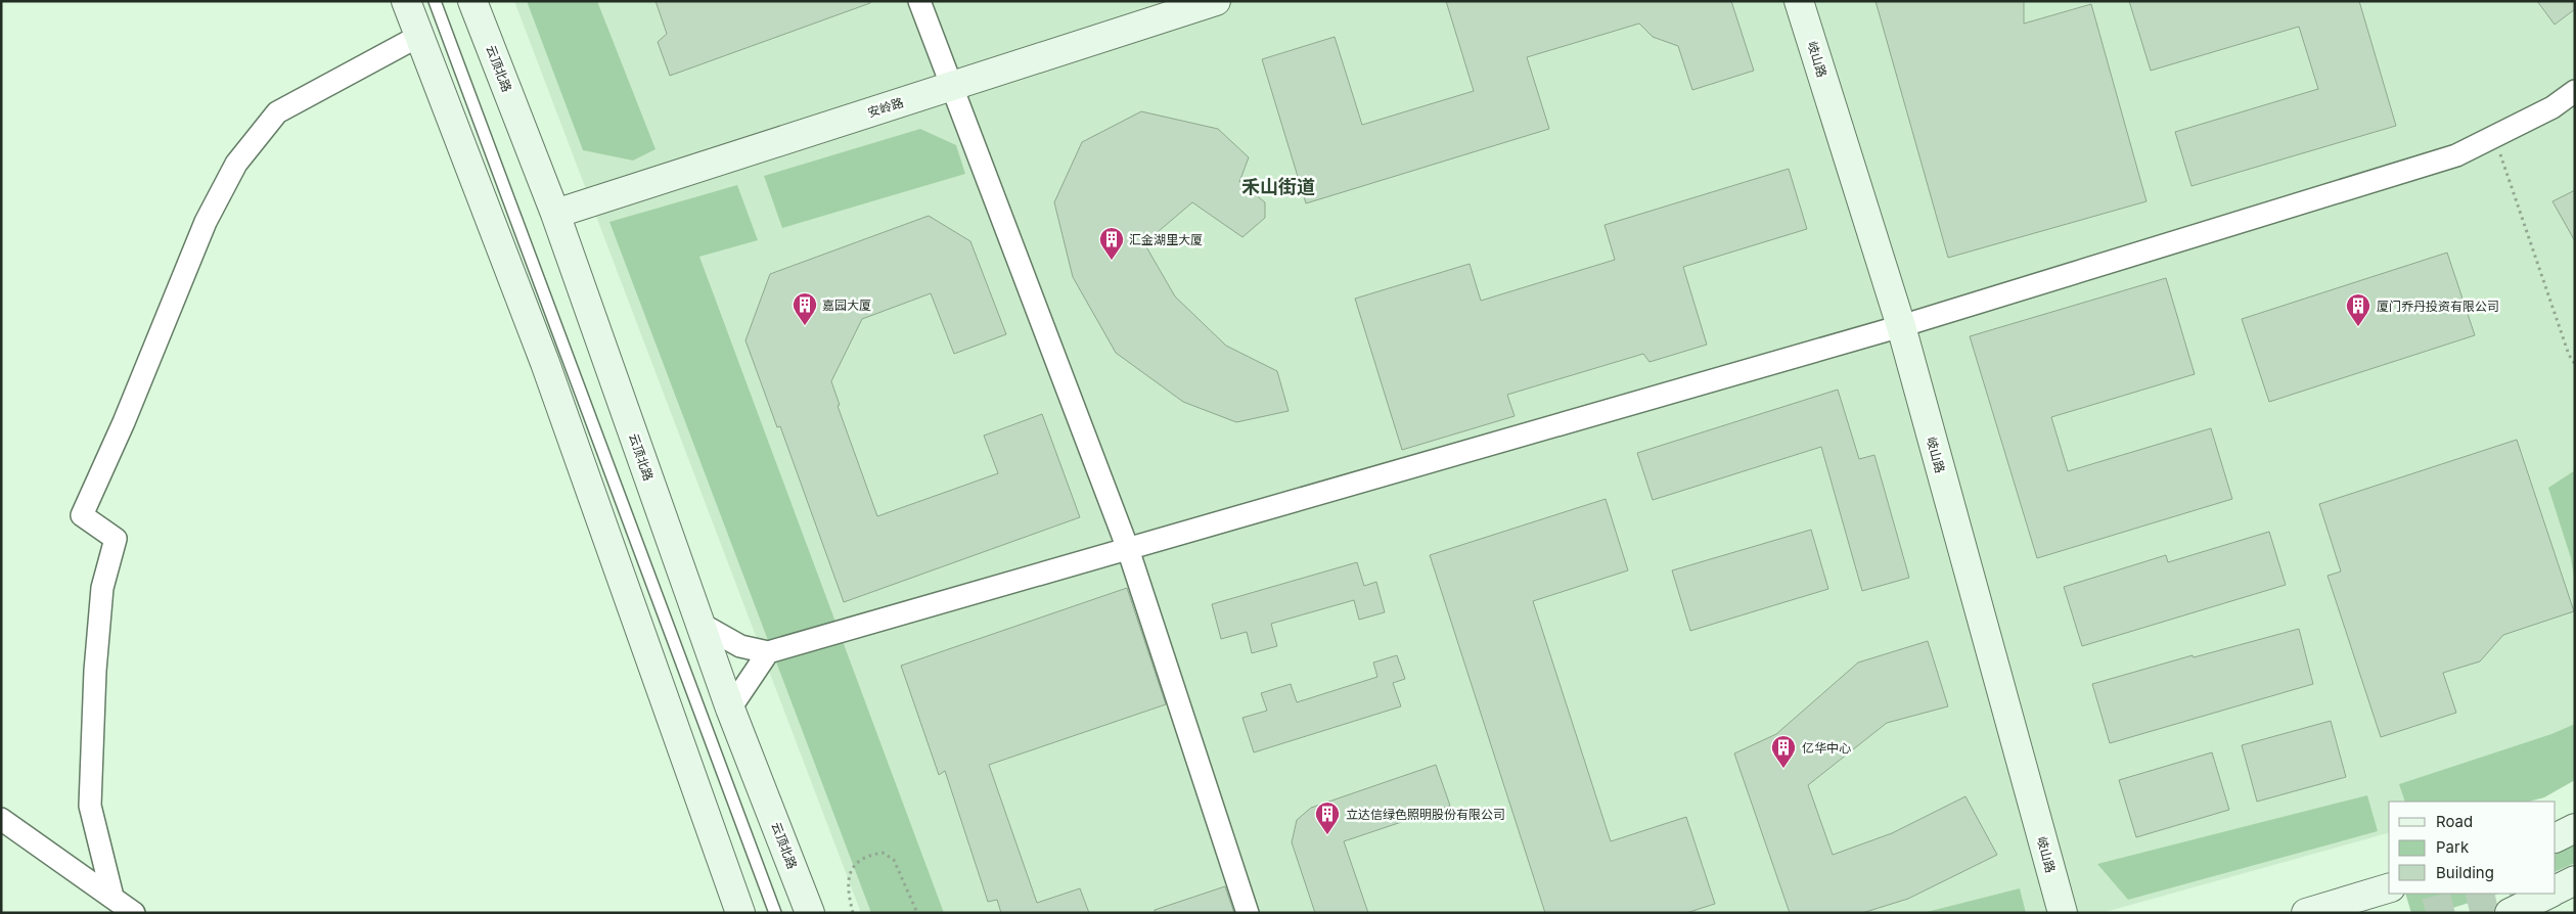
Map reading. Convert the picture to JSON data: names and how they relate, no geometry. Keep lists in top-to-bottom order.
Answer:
{
  "streets": {
    "main road": ["岐山路", "云顶北路", "安岭路"]
  },
  "crossings": [
    ["云顶北路", "安岭路"]
  ],
  "districts": ["禾山街道"],
  "places": {
    "building": [
      "汇金湖里大厦",
      "嘉园大厦",
      "厦门乔丹投资有限公司",
      "亿华中心",
      "立达信绿色照明股份有限公司"
    ]
  },
  "legend": ["Road", "Park", "Building"]
}
